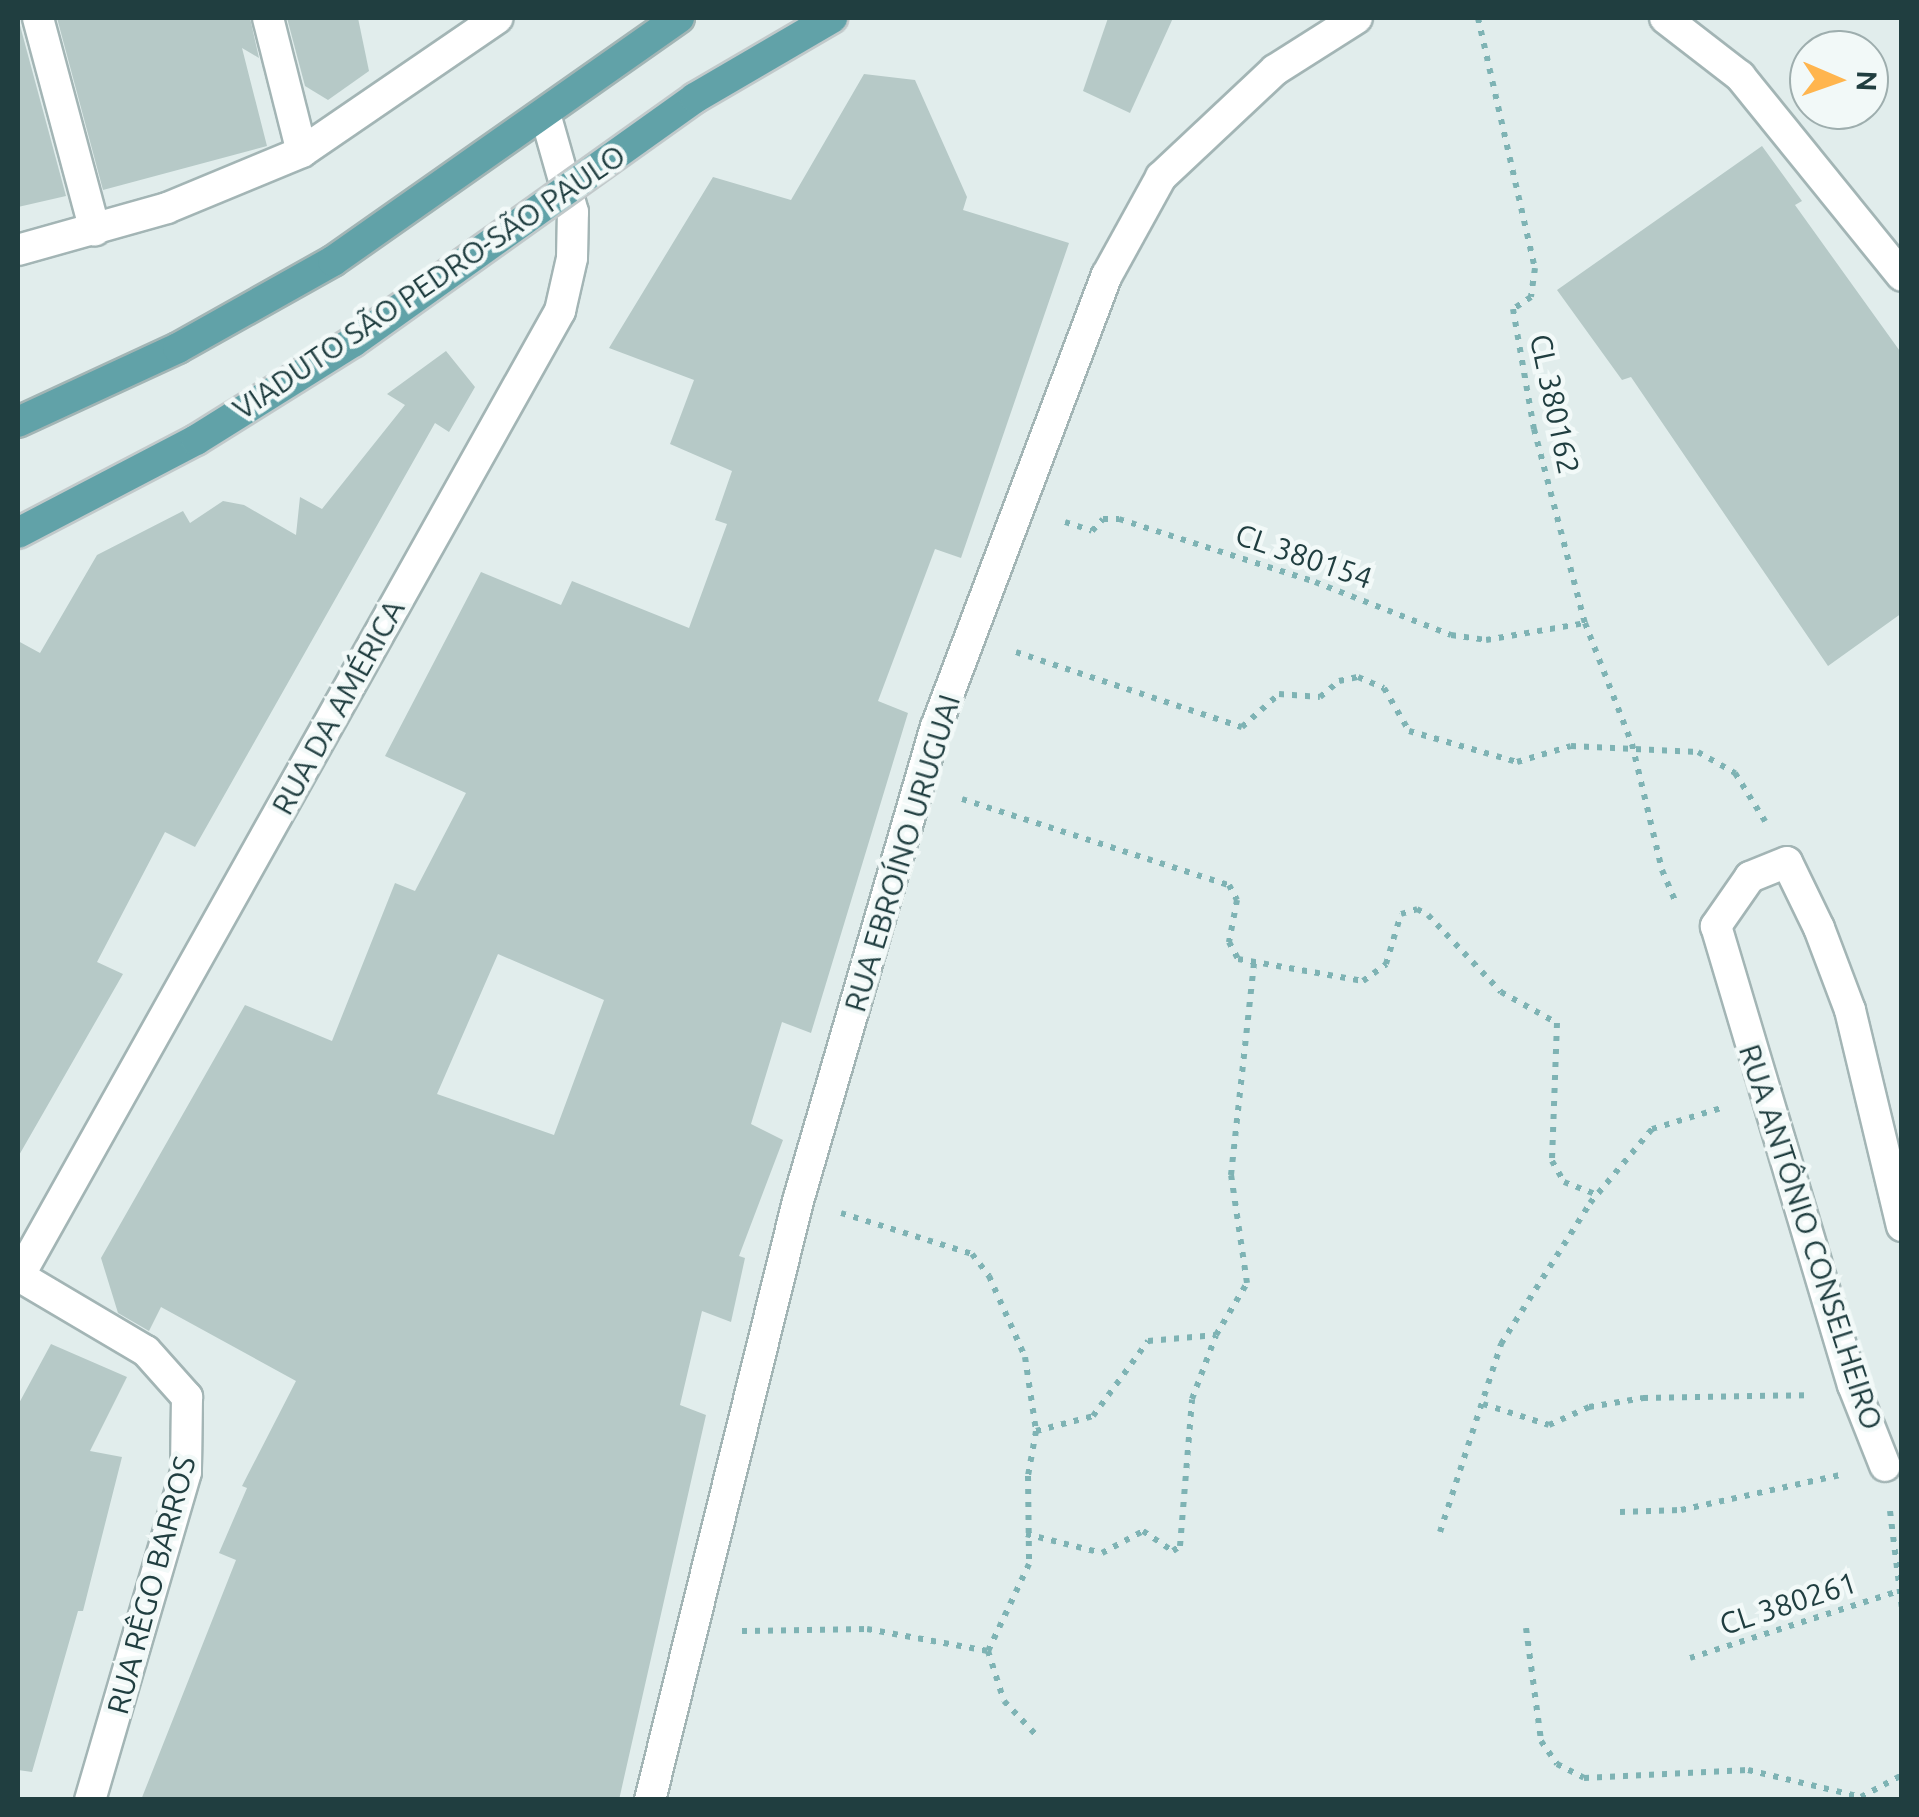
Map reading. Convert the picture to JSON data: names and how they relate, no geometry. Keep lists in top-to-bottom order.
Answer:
{
  "streets": {
    "main road": ["VIADUTO SÃO PEDRO-SÃO PAULO"],
    "street": [
      "RUA DA AMÉRICA",
      "RUA EBROÍNO URUGUAI",
      "RUA ANTÔNIO CONSELHEIRO",
      "RUA RÊGO BARROS"
    ],
    "path": ["CL 380162", "CL 380154", "CL 380261"]
  },
  "crossings": [
    ["CL 380162", "CL 380154"],
    ["CL 380162", "RUA ANTÔNIO CONSELHEIRO"],
    ["CL 380154", "RUA EBROÍNO URUGUAI"],
    ["RUA DA AMÉRICA", "RUA RÊGO BARROS"],
    ["RUA ANTÔNIO CONSELHEIRO", "CL 380261"]
  ],
  "north": "right"
}
